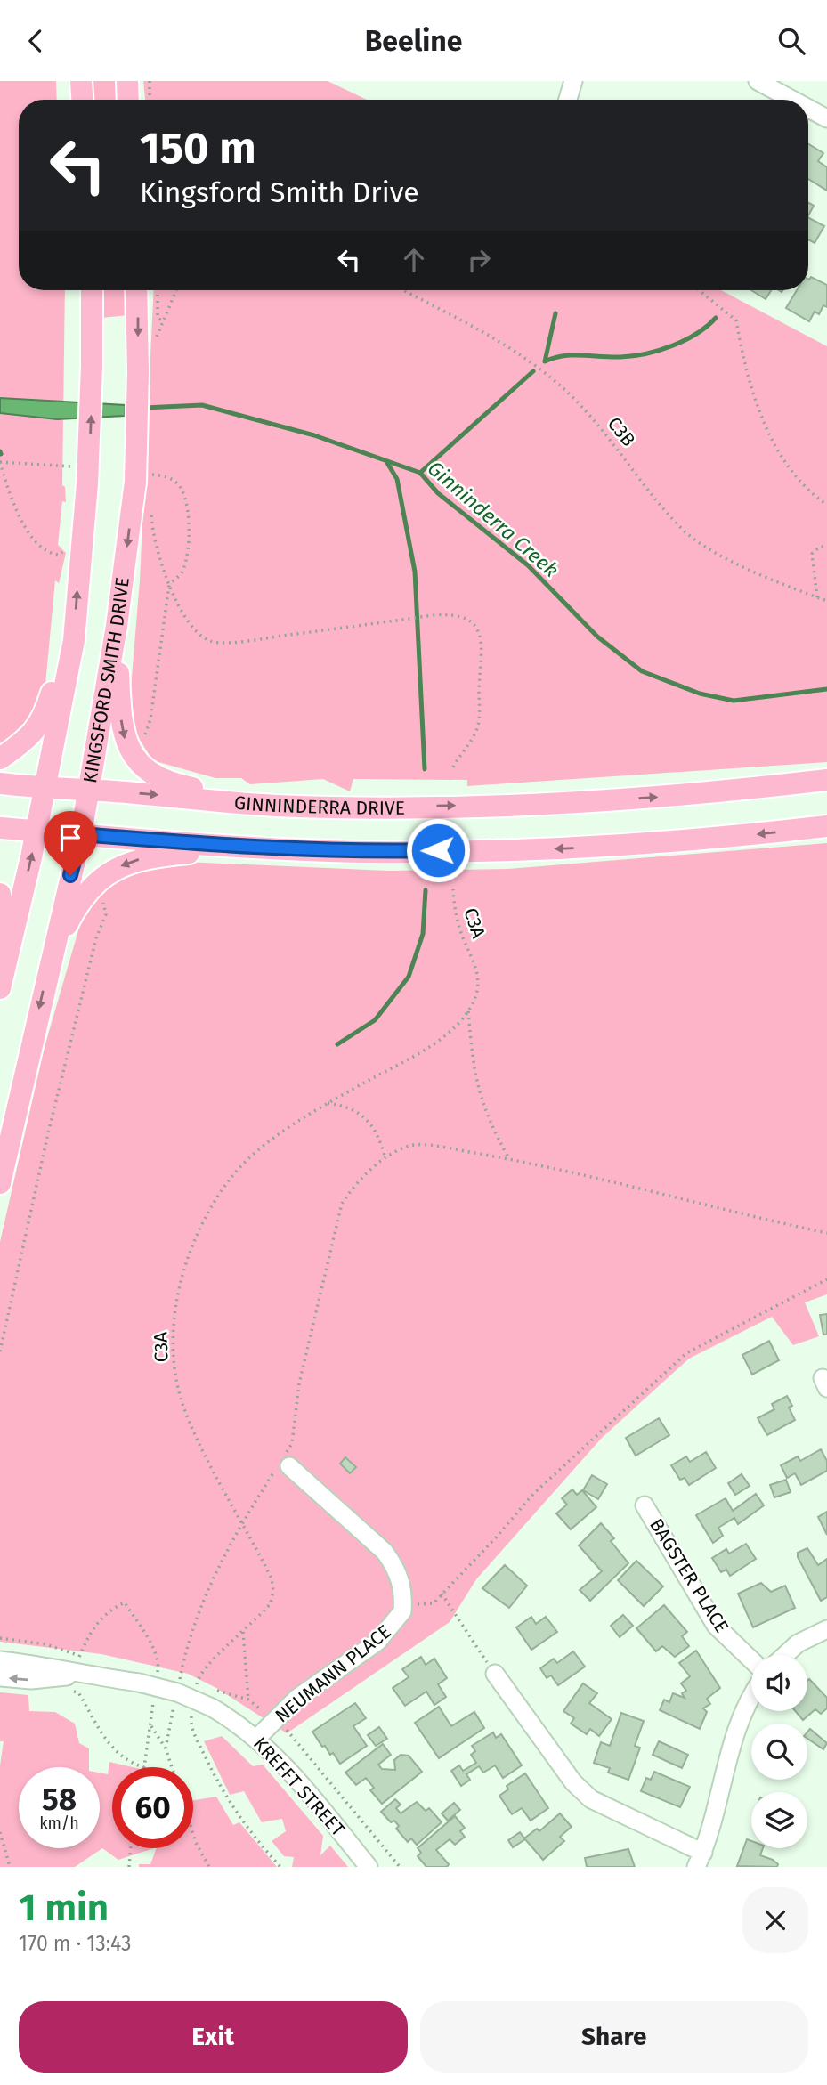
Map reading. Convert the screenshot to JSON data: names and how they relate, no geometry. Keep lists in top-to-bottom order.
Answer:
{
  "streets": {
    "main road": ["KINGSFORD SMITH DRIVE", "GINNINDERRA DRIVE"],
    "street": ["BAGSTER PLACE", "NEUMANN PLACE", "KREFFT STREET"],
    "path": ["C3B", "C3A"]
  },
  "crossings": [
    ["KINGSFORD SMITH DRIVE", "GINNINDERRA DRIVE"],
    ["NEUMANN PLACE", "KREFFT STREET"]
  ],
  "water": ["Ginninderra Creek"],
  "page": {
    "header": "Beeline",
    "turn": ["150 m", "Kingsford Smith Drive"],
    "speed": "58 km/h",
    "limit": "60",
    "heading": ["1 min", "170 m · 13:43"],
    "buttons": ["Exit", "Share"]
  }
}
